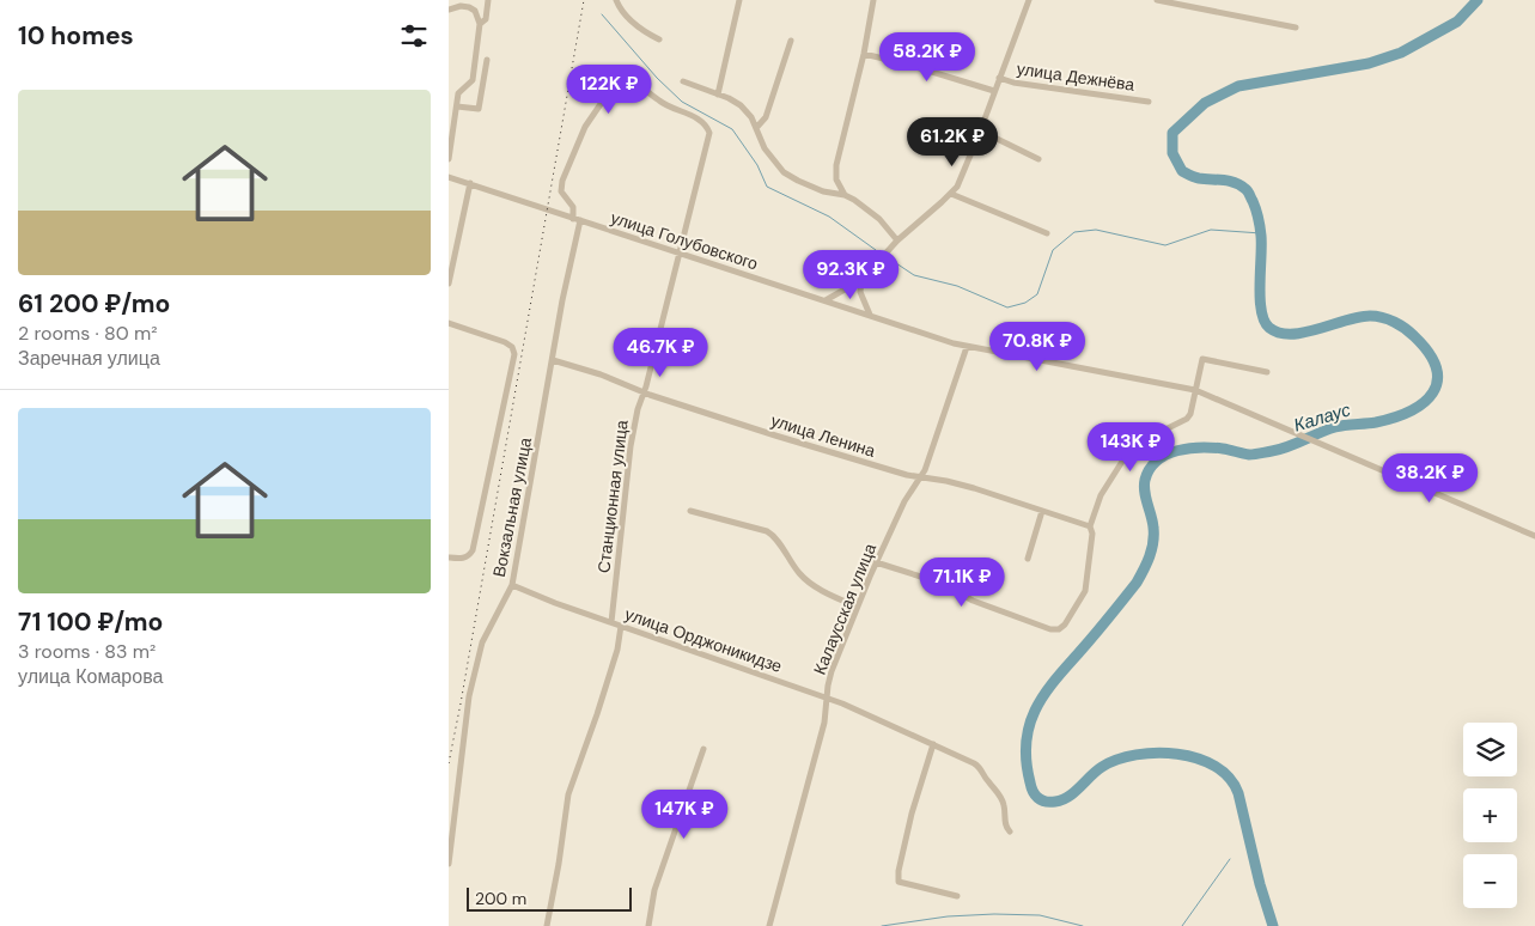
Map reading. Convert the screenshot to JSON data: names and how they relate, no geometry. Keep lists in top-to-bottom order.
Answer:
{
  "streets": {
    "street": [
      "улица Дежнёва",
      "улица Голубовского",
      "улица Ленина",
      "Станционная улица",
      "Вокзальная улица",
      "Калаусская улица",
      "улица Орджоникидзе"
    ]
  },
  "crossings": [
    ["улица Голубовского", "Станционная улица"],
    ["улица Голубовского", "Вокзальная улица"],
    ["улица Голубовского", "Калаусская улица"],
    ["улица Ленина", "Станционная улица"],
    ["улица Ленина", "Вокзальная улица"],
    ["улица Ленина", "Калаусская улица"],
    ["Станционная улица", "Вокзальная улица"],
    ["Станционная улица", "улица Орджоникидзе"],
    ["Вокзальная улица", "улица Орджоникидзе"],
    ["Калаусская улица", "улица Орджоникидзе"]
  ],
  "water": ["Калаус"],
  "scale_bar": "200 m",
  "page": {
    "heading": "10 homes",
    "price": [
      "58.2K ₽",
      "122K ₽",
      "61.2K ₽",
      "92.3K ₽",
      "70.8K ₽",
      "46.7K ₽",
      "143K ₽",
      "38.2K ₽",
      "71.1K ₽",
      "147K ₽"
    ],
    "list": [
      {
        "name": "61 200 ₽/mo",
        "note": "2 rooms · 80 m² · Заречная улица"
      },
      {
        "name": "71 100 ₽/mo",
        "note": "3 rooms · 83 m² · улица Комарова"
      }
    ],
    "map_buttons": ["+", "−"],
    "scale": "200 m"
  }
}
